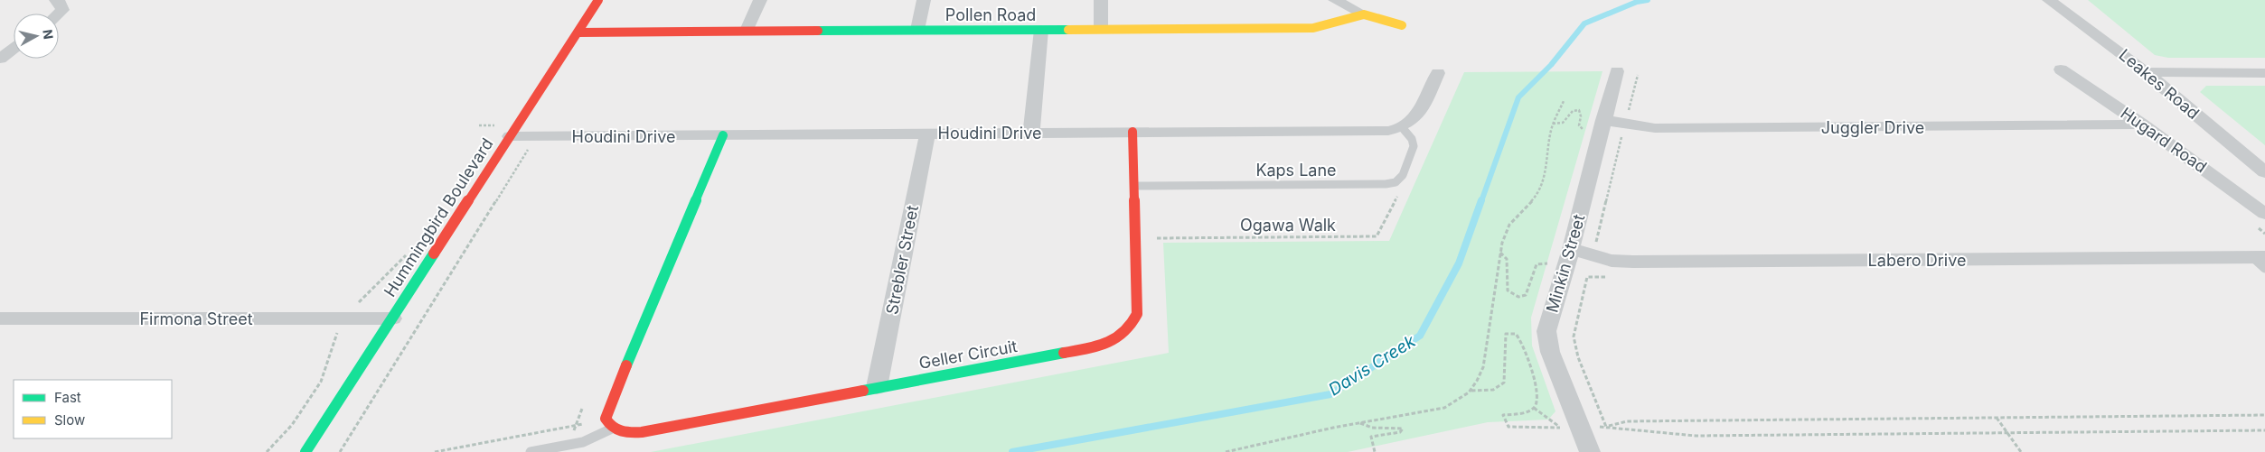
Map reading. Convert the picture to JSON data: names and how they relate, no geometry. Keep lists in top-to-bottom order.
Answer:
{
  "streets": {
    "street": [
      "Pollen Road",
      "Leakes Road",
      "Juggler Drive",
      "Houdini Drive",
      "Hugard Road",
      "Hummingbird Boulevard",
      "Strebler Street",
      "Labero Drive",
      "Minkin Street",
      "Firmona Street",
      "Geller Circuit"
    ],
    "lane": ["Kaps Lane"],
    "path": ["Ogawa Walk"]
  },
  "crossings": [
    ["Pollen Road", "Hummingbird Boulevard"],
    ["Juggler Drive", "Hugard Road"],
    ["Juggler Drive", "Minkin Street"],
    ["Houdini Drive", "Hummingbird Boulevard"],
    ["Houdini Drive", "Strebler Street"],
    ["Houdini Drive", "Geller Circuit"],
    ["Kaps Lane", "Ogawa Walk"],
    ["Kaps Lane", "Geller Circuit"],
    ["Hummingbird Boulevard", "Firmona Street"],
    ["Ogawa Walk", "Geller Circuit"],
    ["Strebler Street", "Geller Circuit"],
    ["Labero Drive", "Minkin Street"]
  ],
  "water": ["Davis Creek"],
  "legend": ["Fast", "Slow"],
  "north": "right"
}
